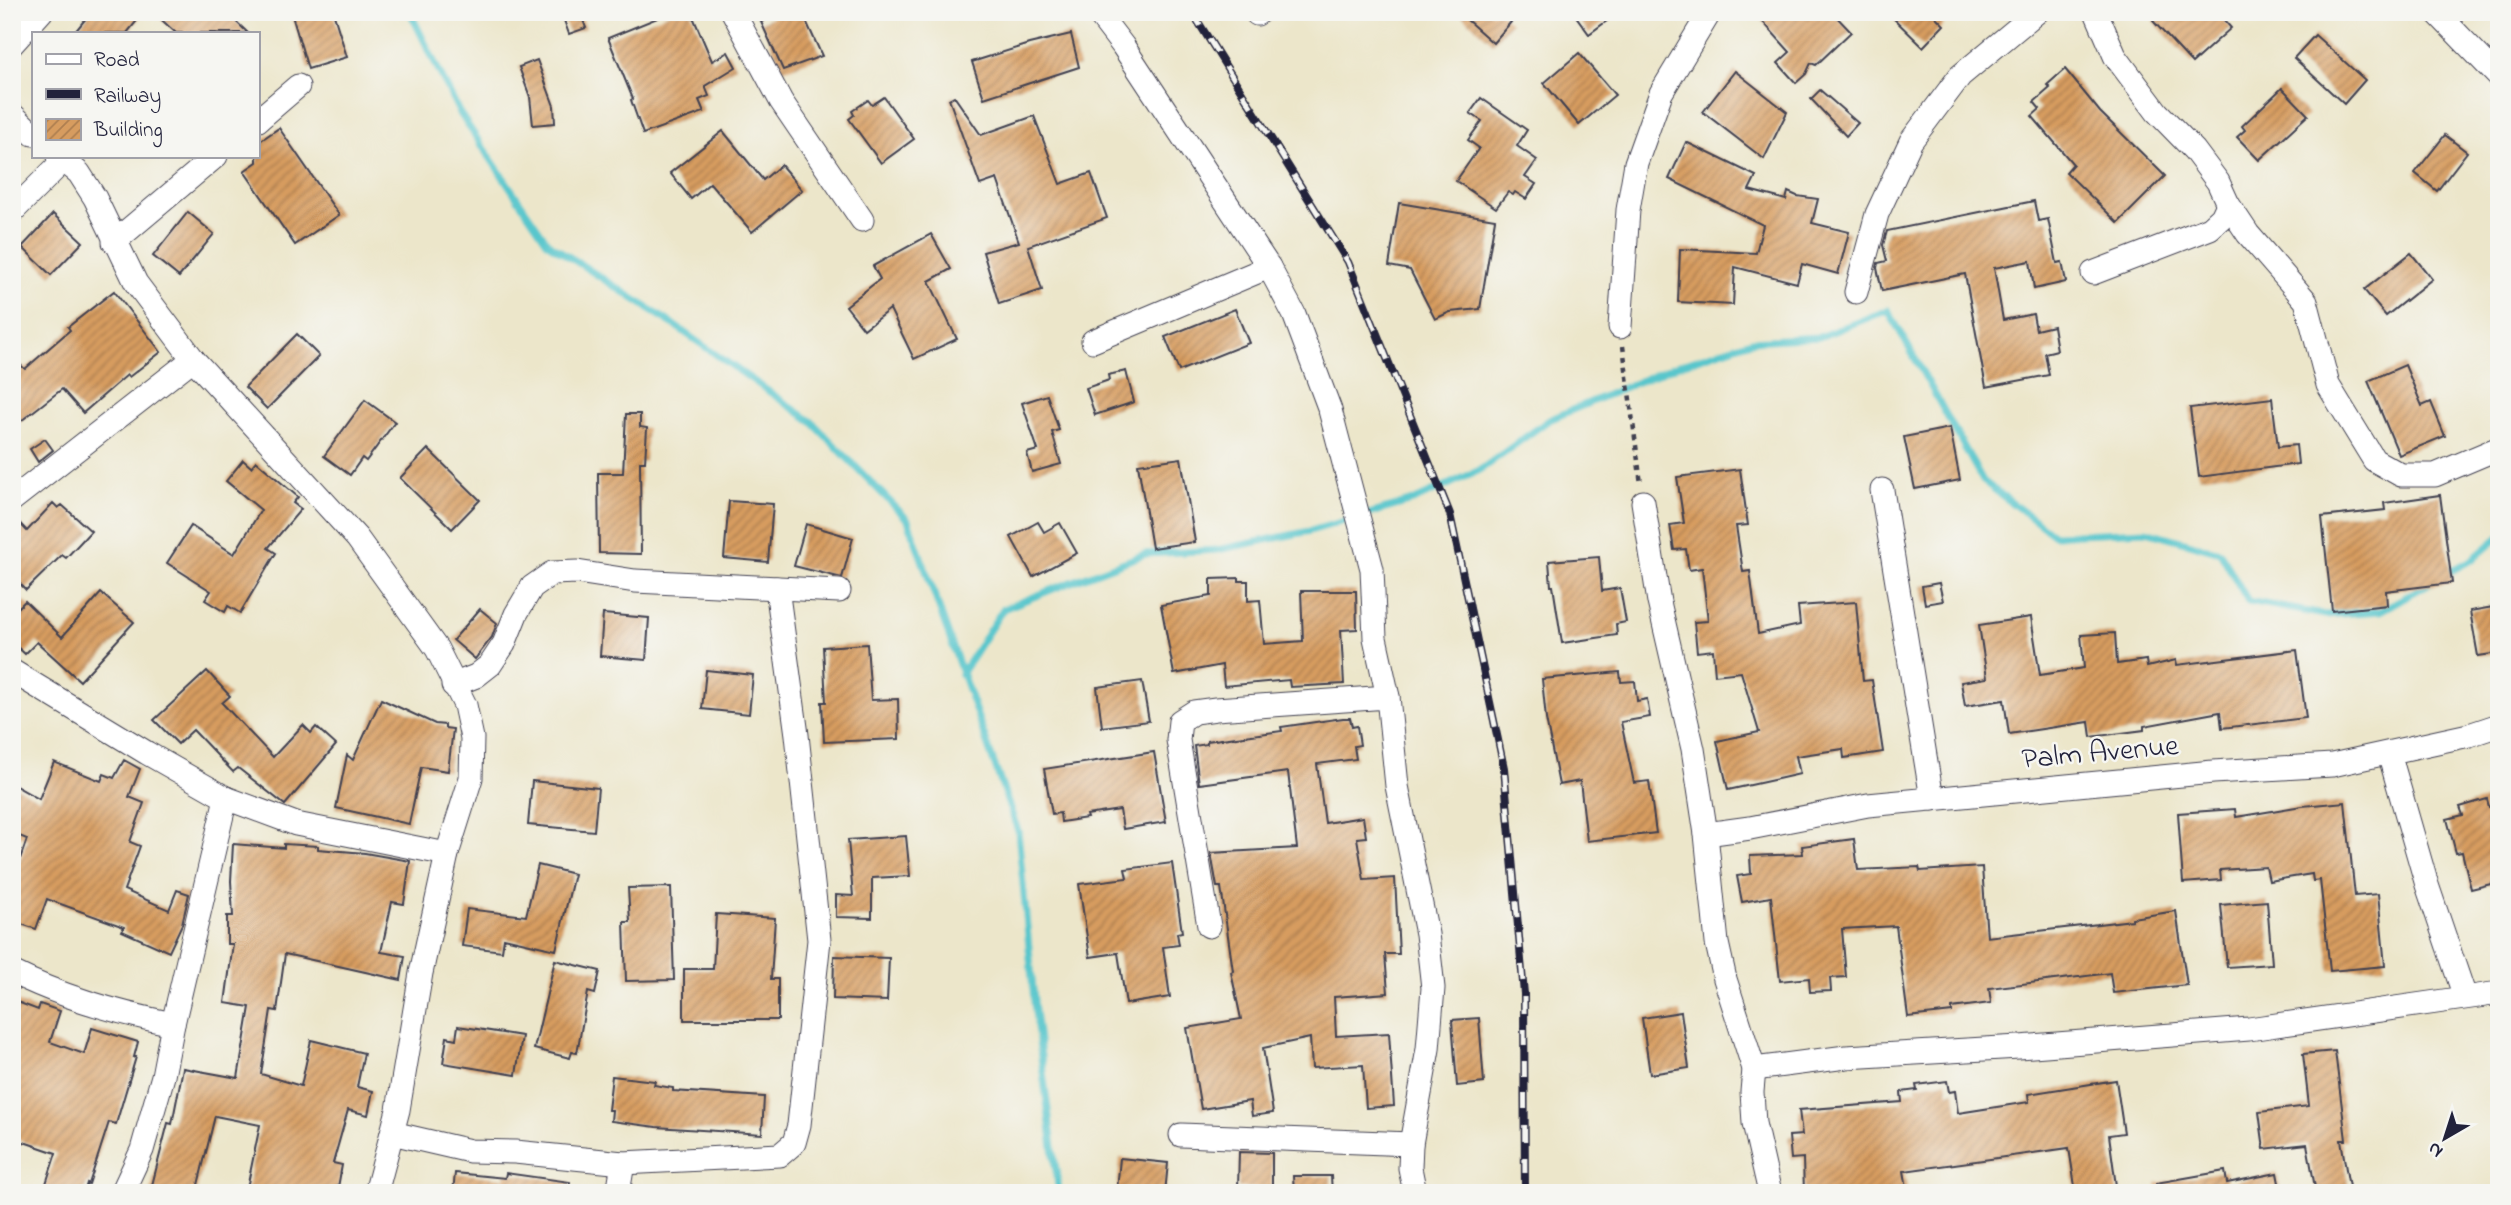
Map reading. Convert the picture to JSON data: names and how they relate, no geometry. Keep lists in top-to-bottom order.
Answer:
{
  "streets": {
    "street": ["Palm Avenue"]
  },
  "legend": ["Road", "Railway", "Building"],
  "north": "bottom left"
}
